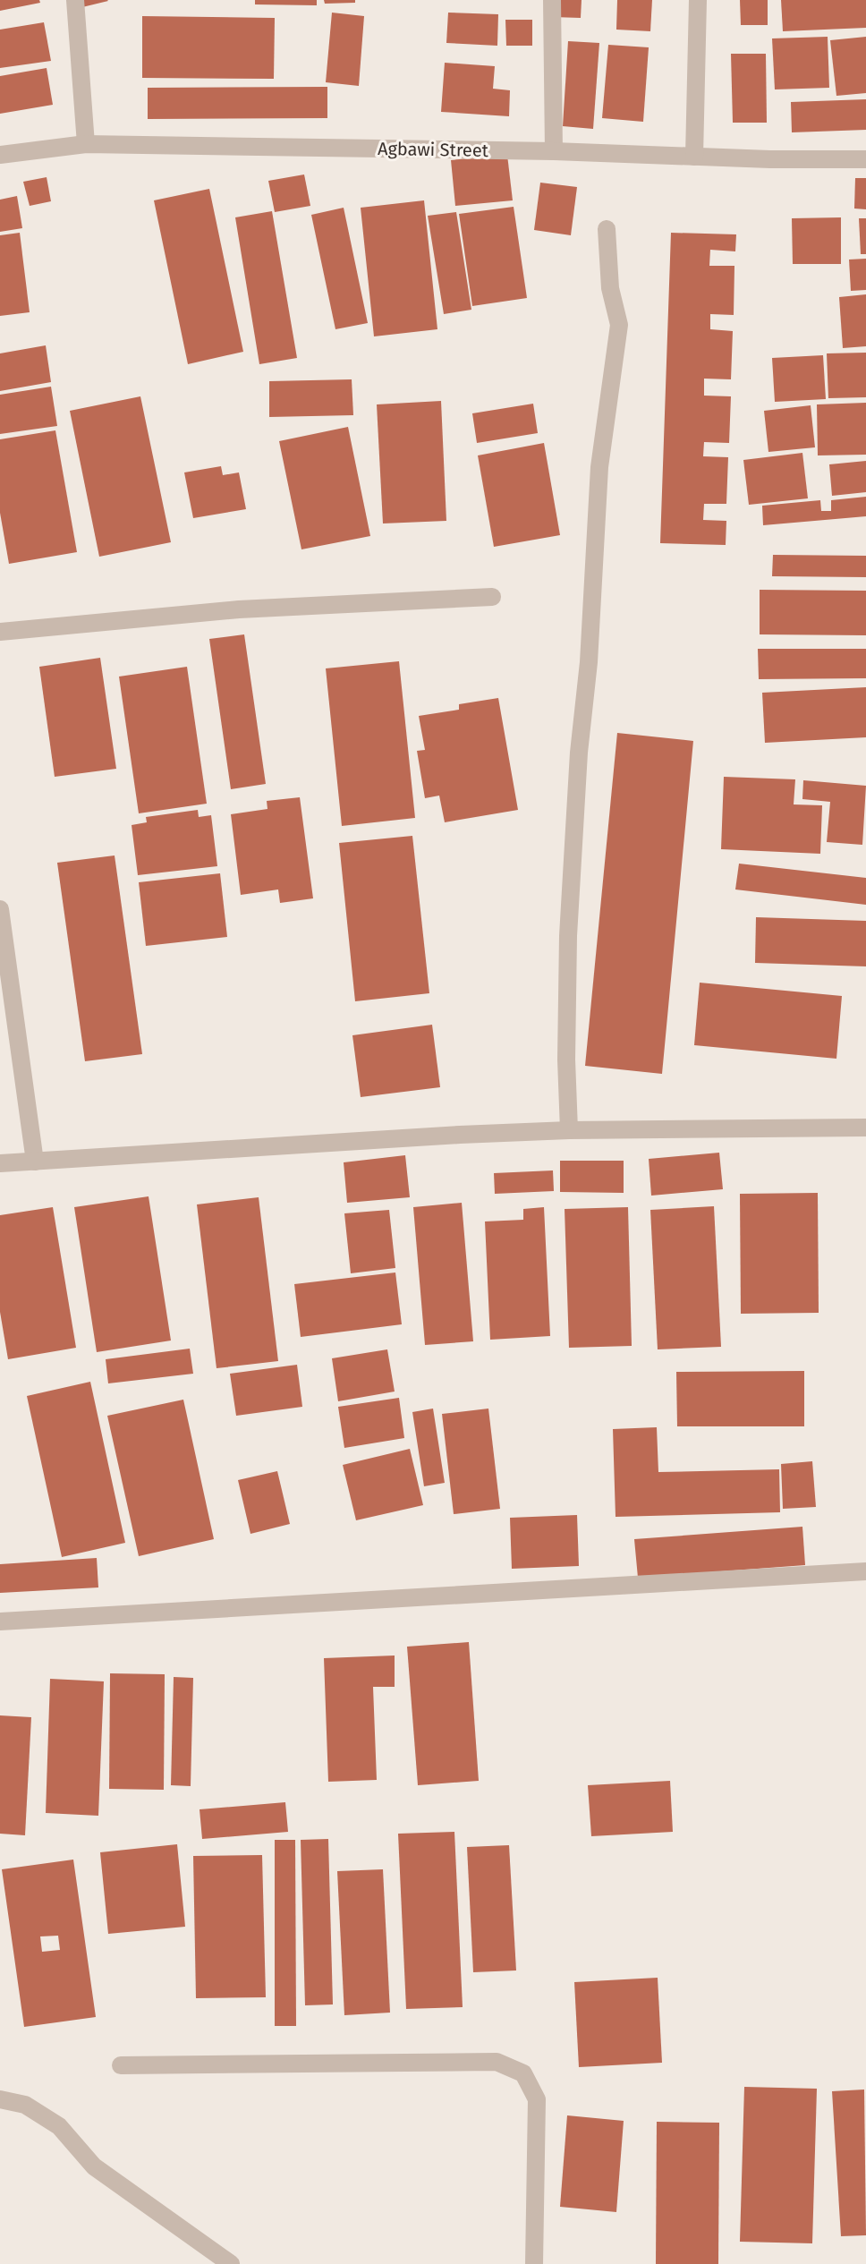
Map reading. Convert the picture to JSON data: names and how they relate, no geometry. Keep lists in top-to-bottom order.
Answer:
{
  "streets": {
    "street": ["Agbawi Street"]
  }
}
